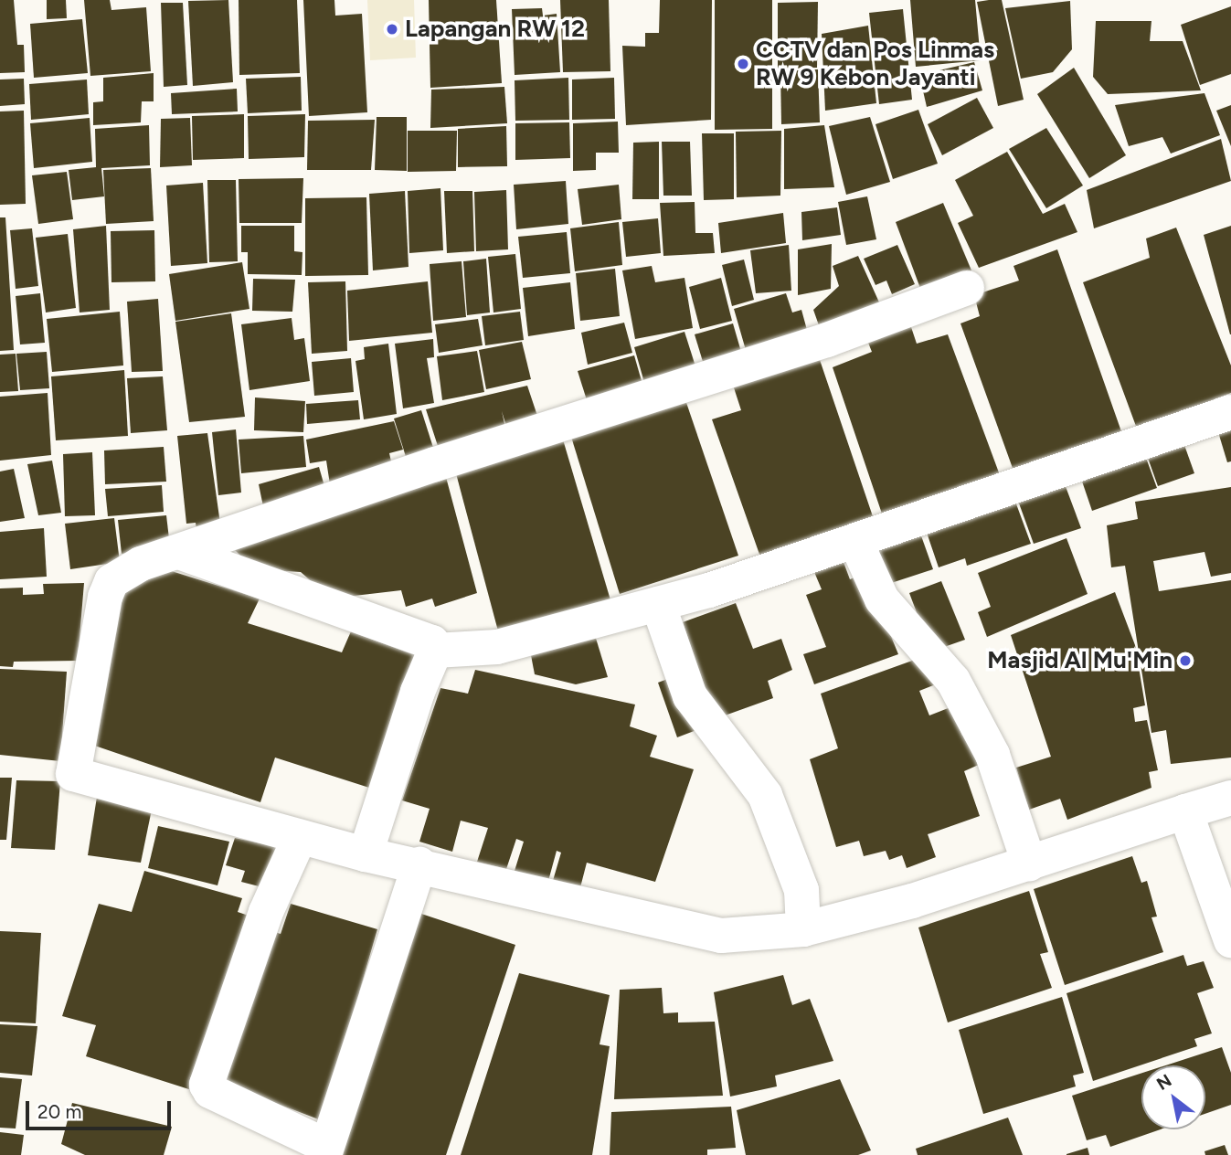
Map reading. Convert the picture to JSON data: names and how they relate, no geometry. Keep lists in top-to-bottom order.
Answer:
{
  "places": ["Lapangan RW 12", "CCTV dan Pos Linmas RW 9 Kebon Jayanti", "Masjid Al Mu'Min"],
  "scale_bar": "20 m",
  "north": "top left"
}
